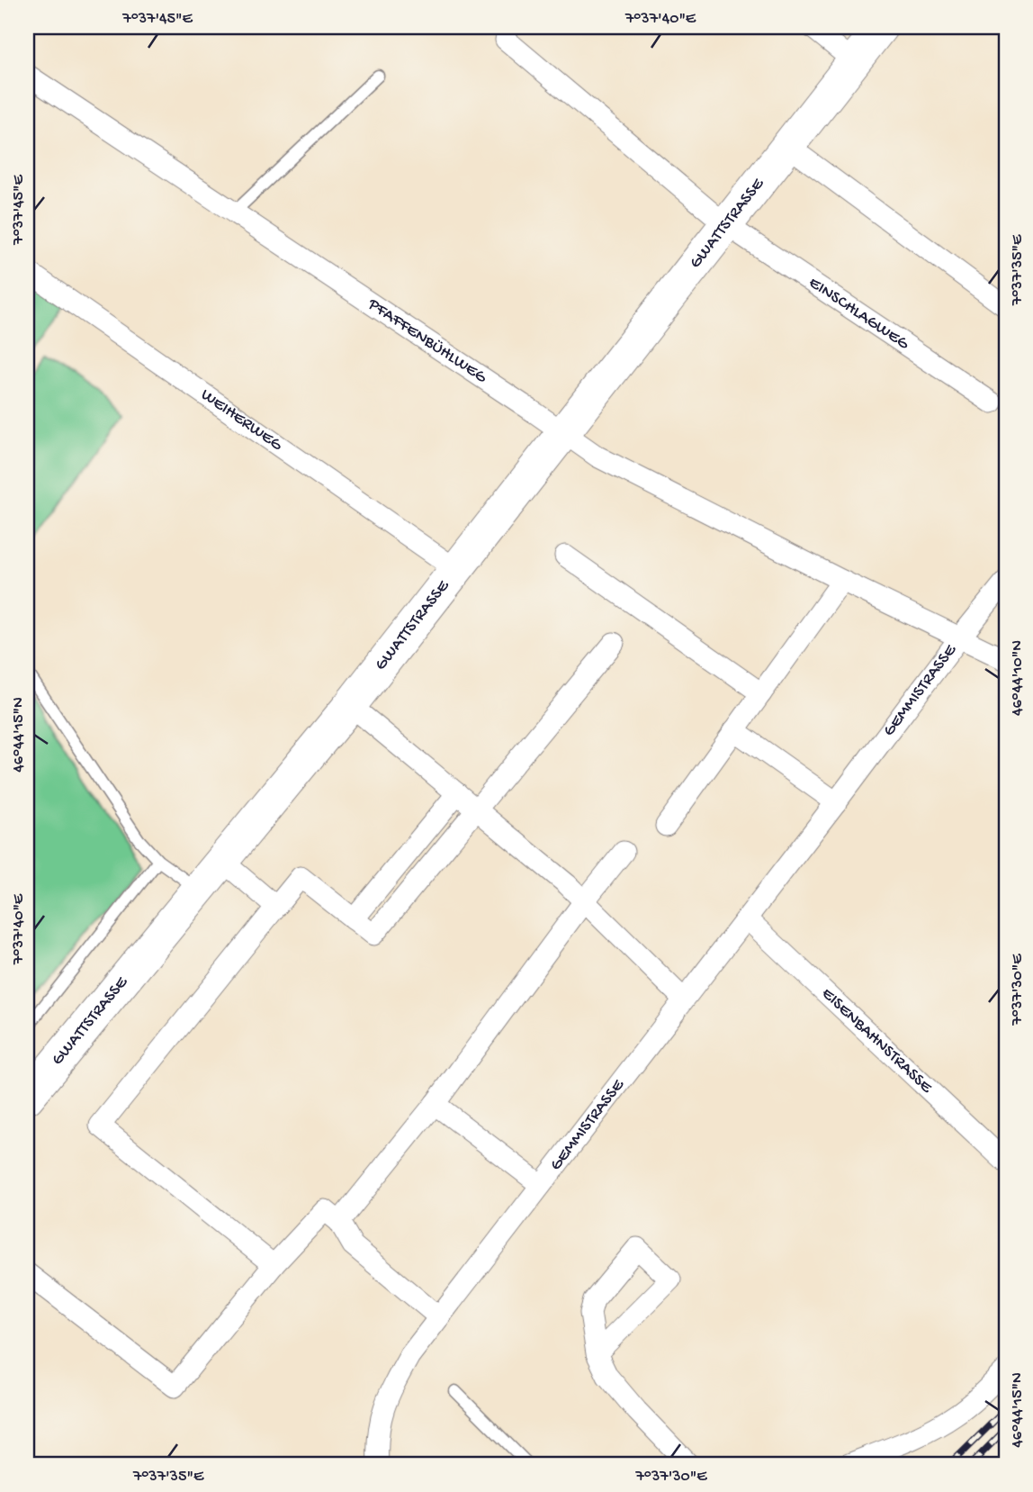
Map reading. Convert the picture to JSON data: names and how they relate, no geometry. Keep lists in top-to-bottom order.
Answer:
{
  "streets": {
    "main road": ["GWATTSTRASSE"],
    "street": [
      "EINSCHLAGWEG",
      "PFAFFENBÜHLWEG",
      "WEIHERWEG",
      "GEMMISTRASSE",
      "EISENBAHNSTRASSE"
    ]
  },
  "crossings": [
    ["GWATTSTRASSE", "EINSCHLAGWEG"],
    ["GWATTSTRASSE", "PFAFFENBÜHLWEG"],
    ["GWATTSTRASSE", "WEIHERWEG"],
    ["PFAFFENBÜHLWEG", "GEMMISTRASSE"],
    ["GEMMISTRASSE", "EISENBAHNSTRASSE"]
  ],
  "coordinates": [
    "7°37'45\"E",
    "7°37'40\"E",
    "7°37'35\"E",
    "46°44'10\"N",
    "46°44'15\"N",
    "7°37'30\"E"
  ]
}
